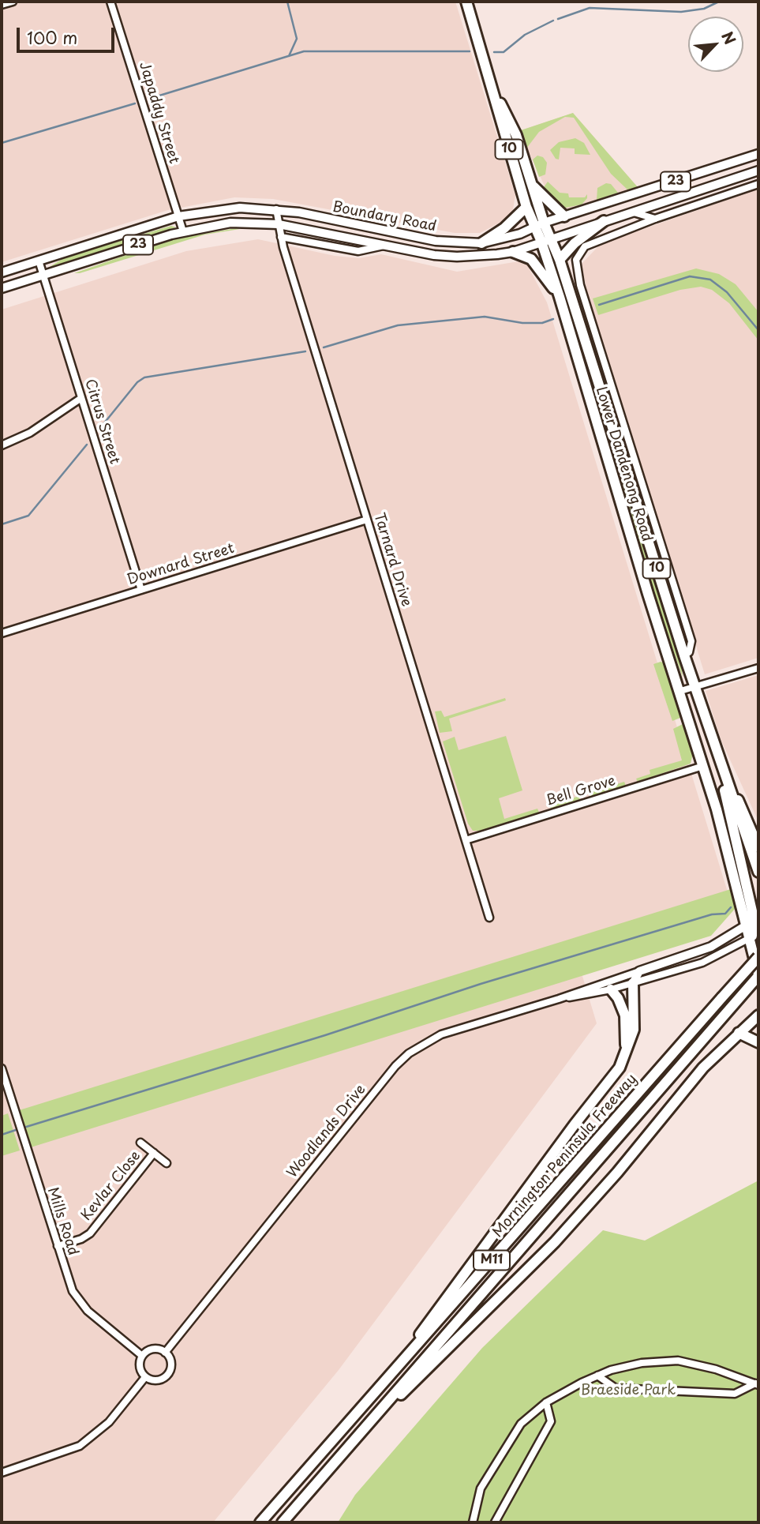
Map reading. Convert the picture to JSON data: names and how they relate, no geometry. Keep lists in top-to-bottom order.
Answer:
{
  "streets": {
    "highway": [
      "10",
      "Lower Dandenong Road",
      "Mornington Peninsula Freeway",
      "M11"
    ],
    "main road": ["23", "Boundary Road", "Woodlands Drive"],
    "street": [
      "Japaddy Street",
      "Citrus Street",
      "Tarnard Drive",
      "Downard Street",
      "Bell Grove",
      "Kevlar Close",
      "Mills Road"
    ]
  },
  "crossings": [
    ["Japaddy Street", "Boundary Road"],
    ["Boundary Road", "Citrus Street"],
    ["Boundary Road", "Lower Dandenong Road"],
    ["Boundary Road", "Tarnard Drive"],
    ["Citrus Street", "Downard Street"],
    ["Lower Dandenong Road", "Bell Grove"],
    ["Lower Dandenong Road", "Woodlands Drive"],
    ["Tarnard Drive", "Downard Street"],
    ["Tarnard Drive", "Bell Grove"],
    ["Woodlands Drive", "Mills Road"],
    ["Kevlar Close", "Mills Road"]
  ],
  "parks": ["Braeside Park"],
  "scale_bar": "100 m",
  "north": "top right"
}
